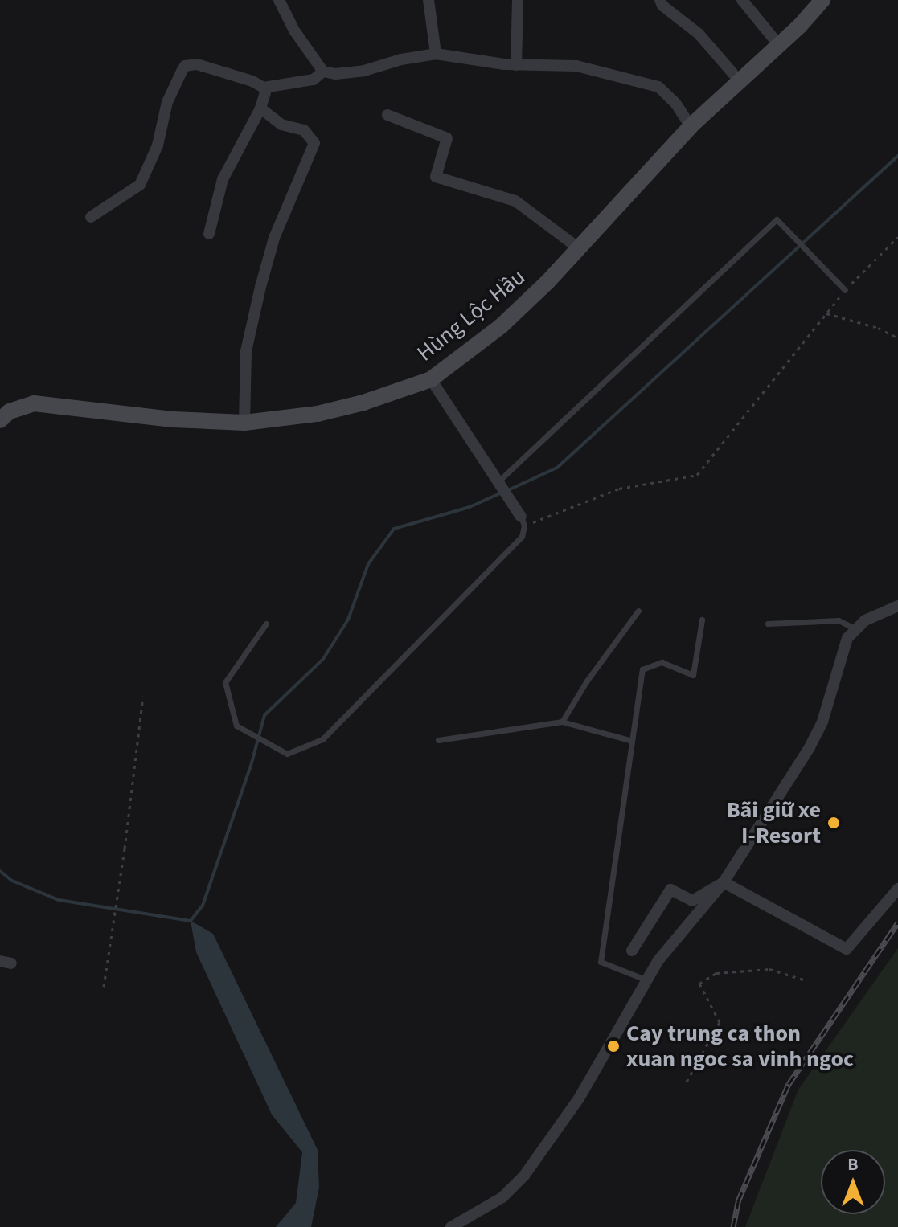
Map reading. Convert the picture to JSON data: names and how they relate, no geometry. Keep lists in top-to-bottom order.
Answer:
{
  "streets": {
    "street": ["Hùng Lộc Hầu"]
  },
  "places": ["Bãi giữ xe I-Resort", "Cay trung ca thon xuan ngoc sa vinh ngoc"],
  "north": "top"
}
